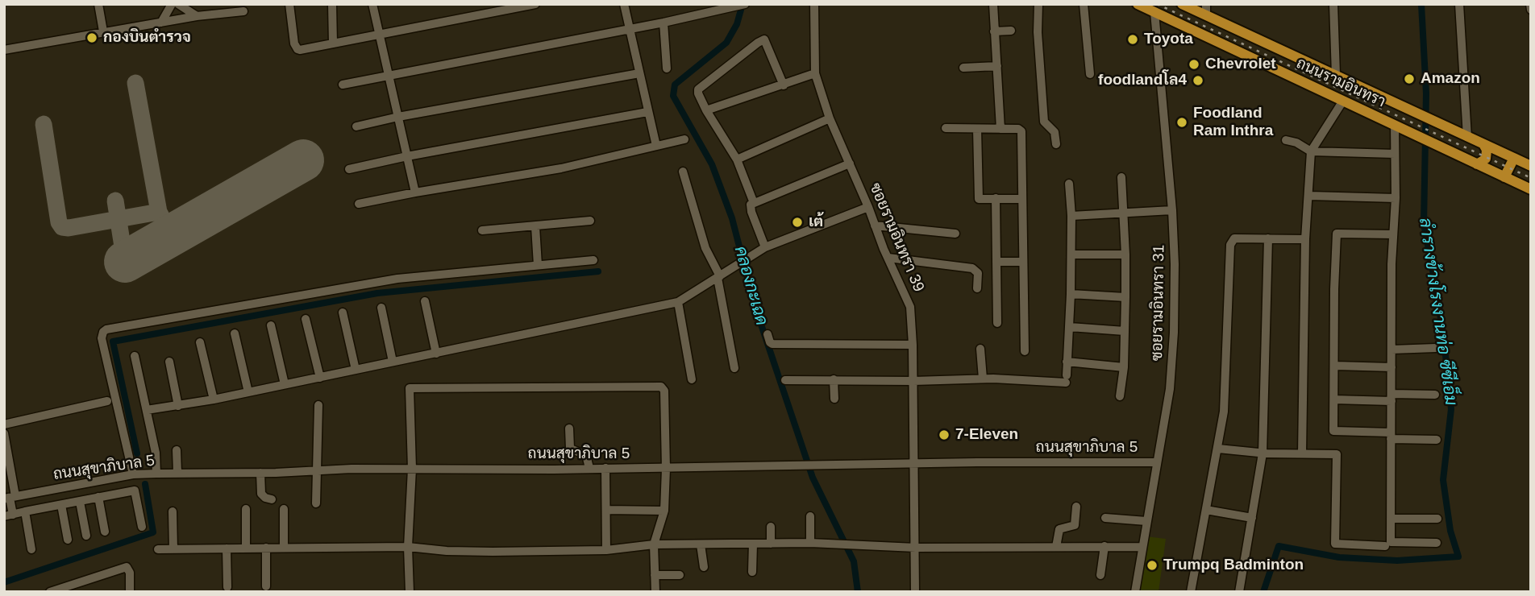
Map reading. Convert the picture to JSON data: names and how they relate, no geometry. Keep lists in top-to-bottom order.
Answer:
{
  "streets": {
    "main road": ["ถนนรามอินทรา"],
    "street": ["ซอยรามอินทรา 39", "ซอยรามอินทรา 31", "ถนนสุขาภิบาล 5"]
  },
  "crossings": [
    ["ถนนรามอินทรา", "ซอยรามอินทรา 31"],
    ["ซอยรามอินทรา 39", "ถนนสุขาภิบาล 5"],
    ["ซอยรามอินทรา 31", "ถนนสุขาภิบาล 5"]
  ],
  "water": ["คลองกะเฉด", "ลำรางข้างโรงงานท่อ ซีซีเอ็ม"],
  "places": [
    "กองบินตำรวจ",
    "Toyota",
    "Chevrolet",
    "Amazon",
    "foodlandโล4",
    "Foodland Ram Inthra",
    "เต้",
    "7-Eleven",
    "Trumpq Badminton"
  ]
}
